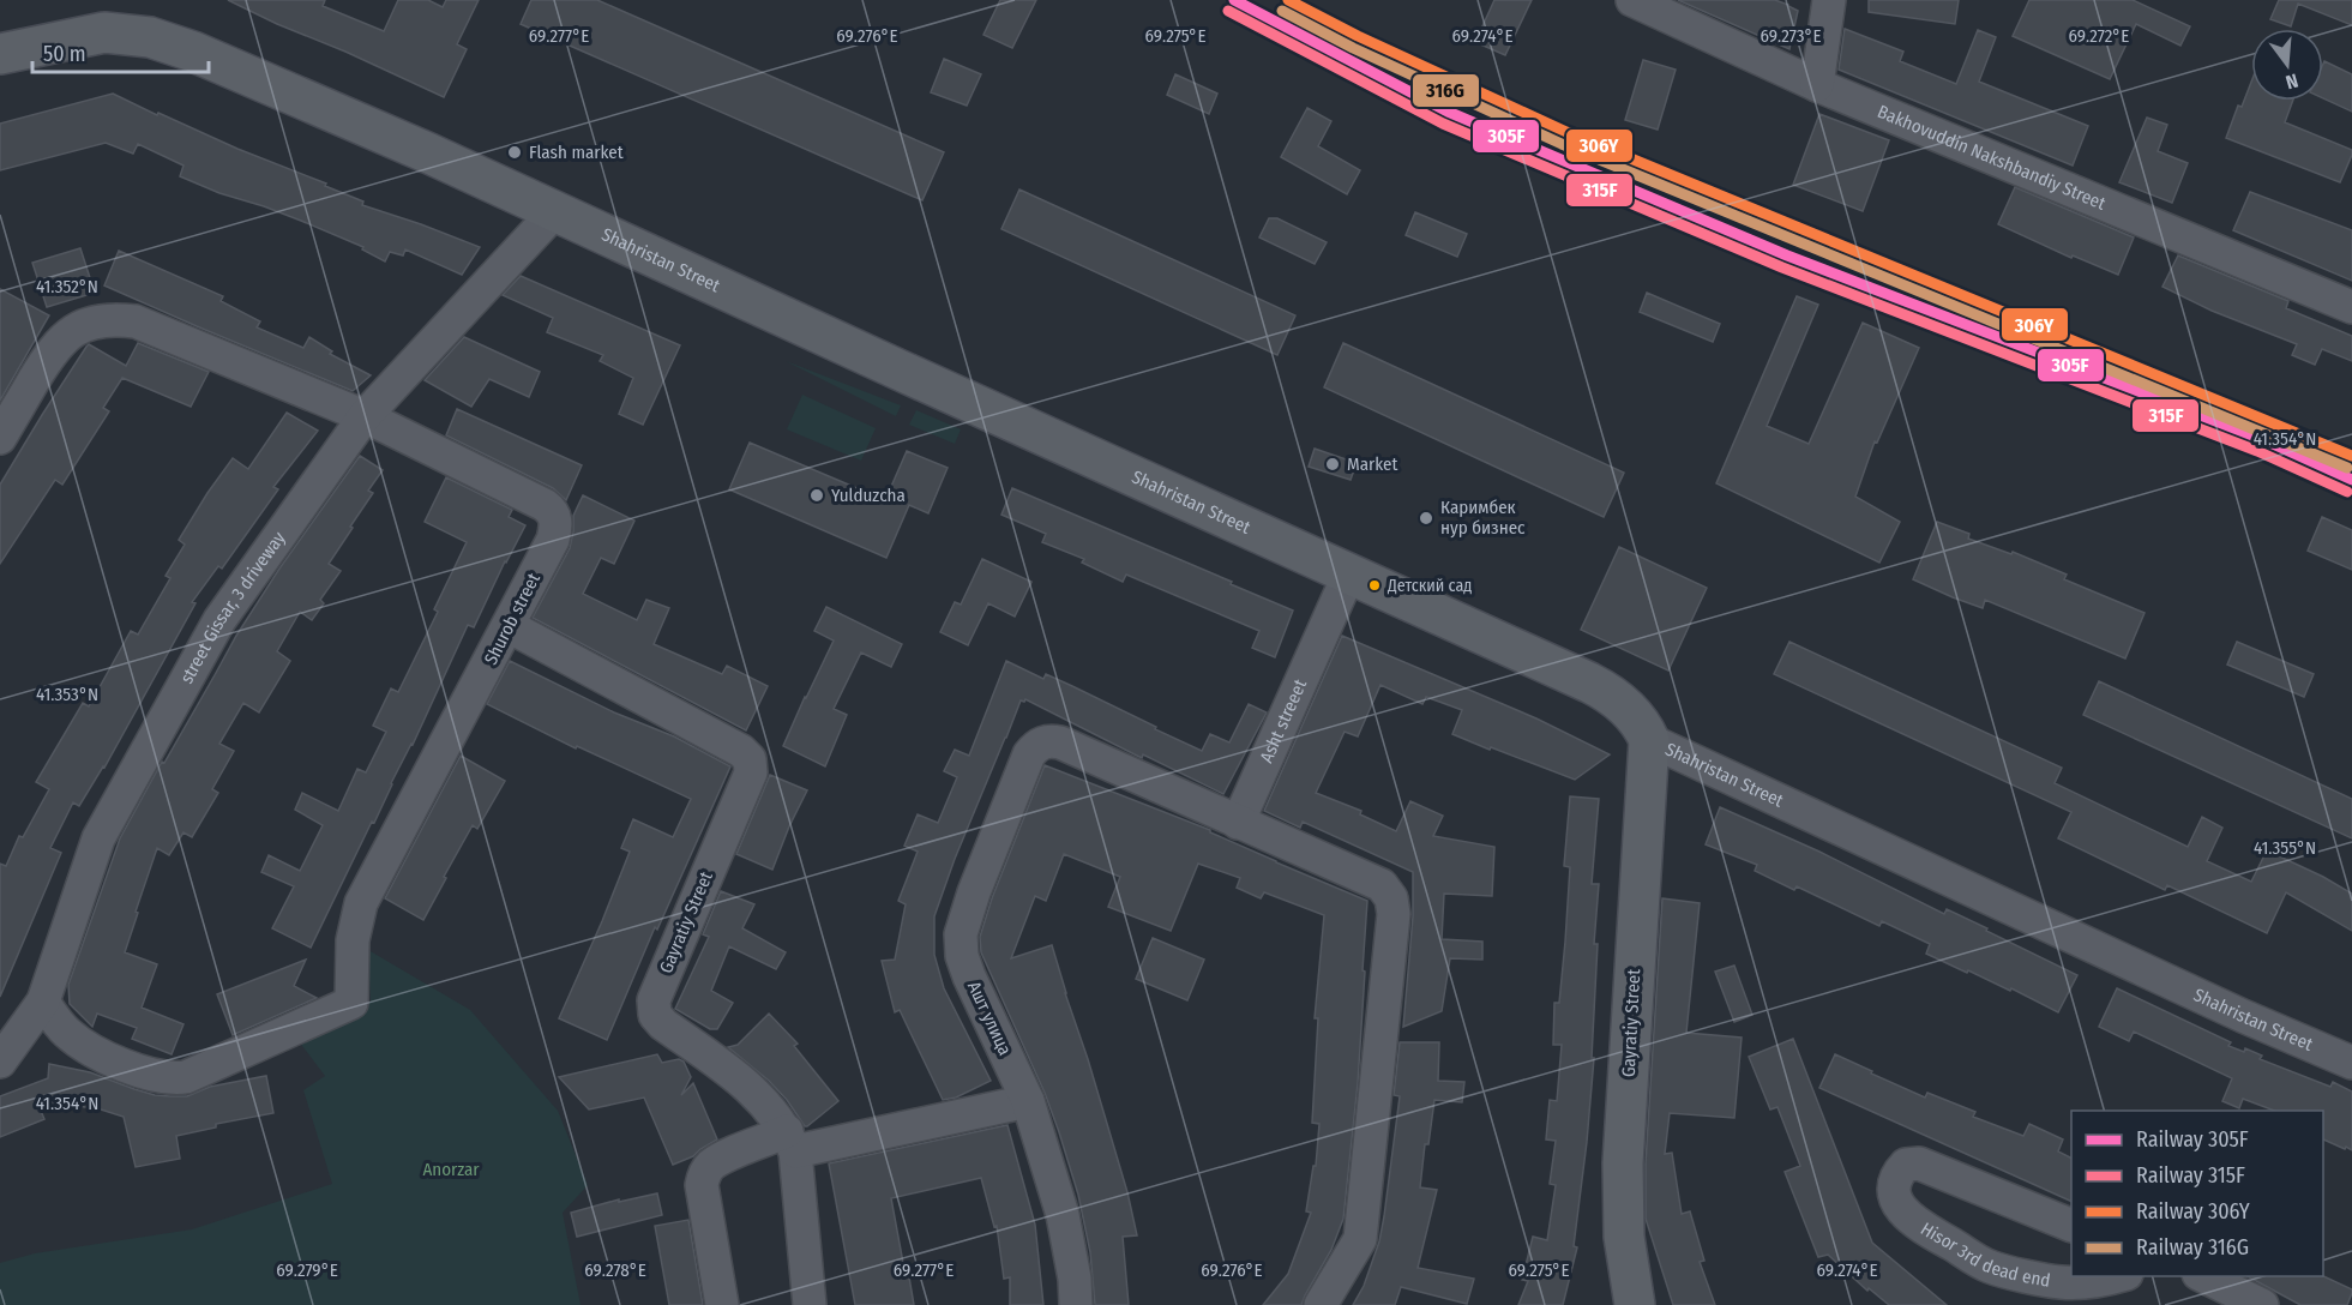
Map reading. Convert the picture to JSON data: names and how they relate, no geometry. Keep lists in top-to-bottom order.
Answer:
{
  "streets": {
    "main road": ["Shahristan Street", "Gayratiy Street"],
    "street": [
      "Bakhovuddin Nakshbandiy Street",
      "street Gissar, 3 driveway",
      "Shurob street",
      "Ашт улица",
      "Hisor 3rd dead end"
    ]
  },
  "crossings": [
    ["Shahristan Street", "street Gissar, 3 driveway"],
    ["Shahristan Street", "Gayratiy Street"],
    ["street Gissar, 3 driveway", "Shurob street"],
    ["Shurob street", "Gayratiy Street"]
  ],
  "parks": ["Anorzar"],
  "places": [
    "Flash market",
    "Market",
    "Yulduzcha",
    "Каримбек нур бизнес",
    "Детский сад"
  ],
  "lines": [
    "rail line 305F",
    "rail line 306Y",
    "rail line 315F",
    "rail line 316G"
  ],
  "legend": [
    "Railway 305F",
    "Railway 315F",
    "Railway 306Y",
    "Railway 316G"
  ],
  "scale_bar": "50 m",
  "north": "bottom",
  "coordinates": [
    "69.277°E",
    "69.276°E",
    "69.275°E",
    "69.274°E",
    "69.273°E",
    "69.272°E",
    "41.352°N",
    "41.354°N",
    "41.353°N",
    "41.355°N",
    "69.279°E",
    "69.278°E"
  ]
}
